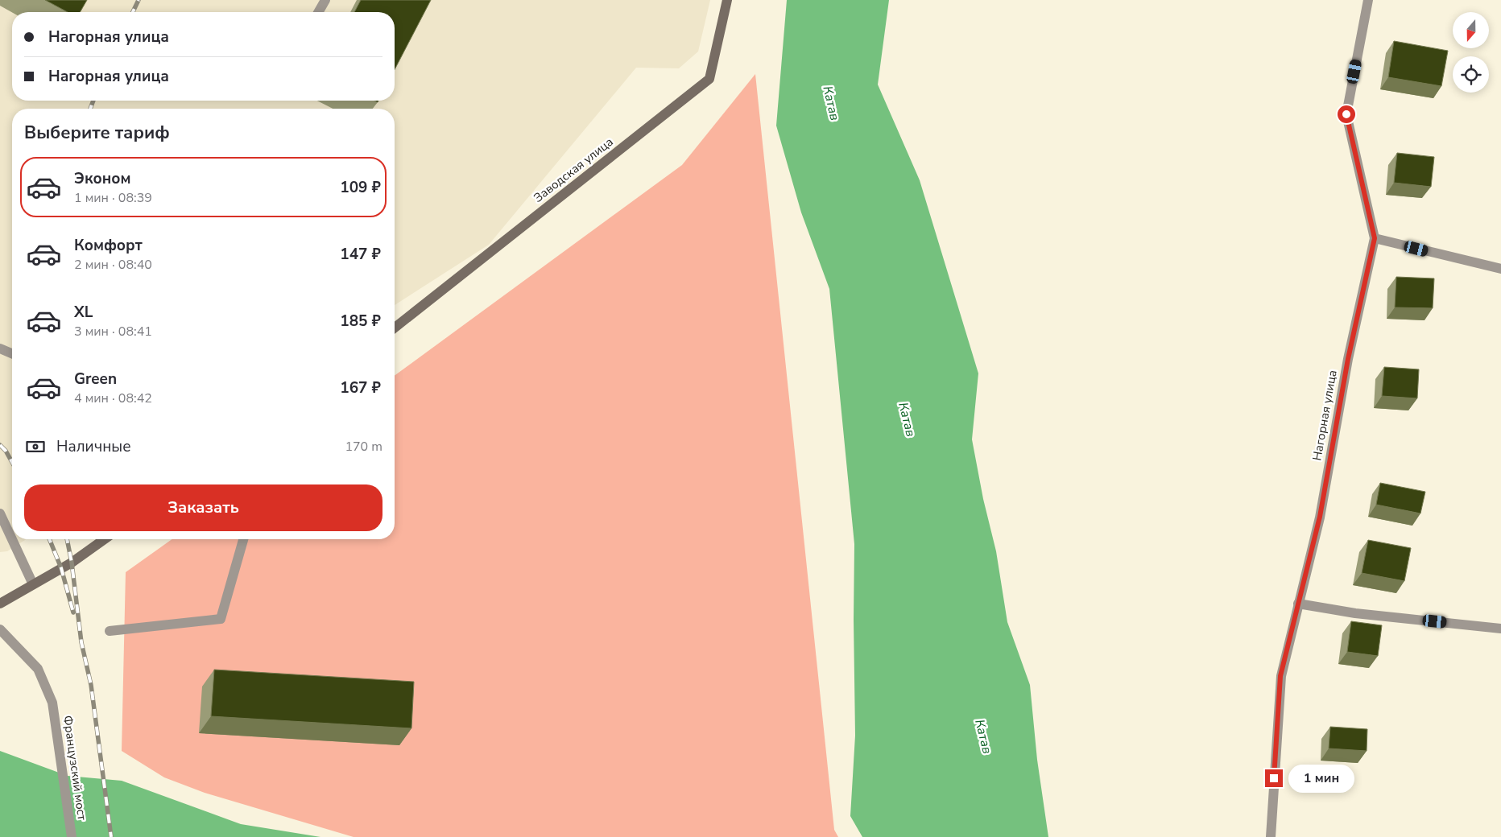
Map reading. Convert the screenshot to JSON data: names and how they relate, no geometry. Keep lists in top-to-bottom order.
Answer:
{
  "streets": {
    "street": ["Заводская улица", "Нагорная улица", "Французский мост"]
  },
  "water": ["Катав"],
  "north": "bottom",
  "page": {
    "banner": ["Нагорная улица", "Нагорная улица"],
    "heading": "Выберите тариф",
    "list": [
      {
        "name": "Эконом",
        "note": "1 мин · 08:39",
        "value": "109 ₽"
      },
      {
        "name": "Комфорт",
        "note": "2 мин · 08:40",
        "value": "147 ₽"
      },
      {
        "name": "XL",
        "note": "3 мин · 08:41",
        "value": "185 ₽"
      },
      {
        "name": "Green",
        "note": "4 мин · 08:42",
        "value": "167 ₽"
      }
    ],
    "pay": ["Наличные", "170 m"],
    "buttons": "Заказать",
    "bubble": "1 мин"
  }
}
